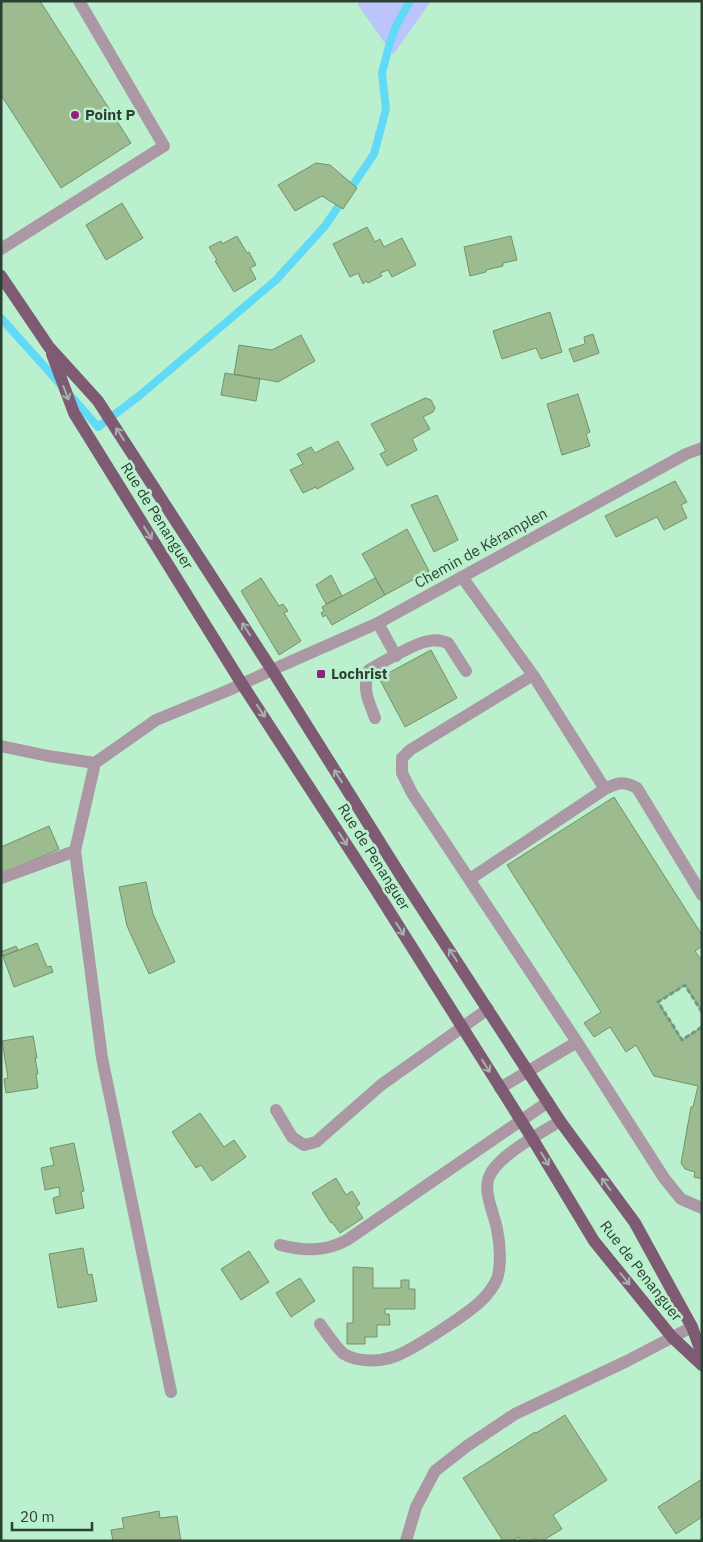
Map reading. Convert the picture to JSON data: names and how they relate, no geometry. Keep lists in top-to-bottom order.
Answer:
{
  "streets": {
    "main road": ["Rue de Penanguer"],
    "street": ["Chemin de Kéramplen"]
  },
  "crossings": [
    ["Rue de Penanguer", "Chemin de Kéramplen"]
  ],
  "places": {
    "other": ["Point P"],
    "transit": ["Lochrist"]
  },
  "scale_bar": "20 m"
}
